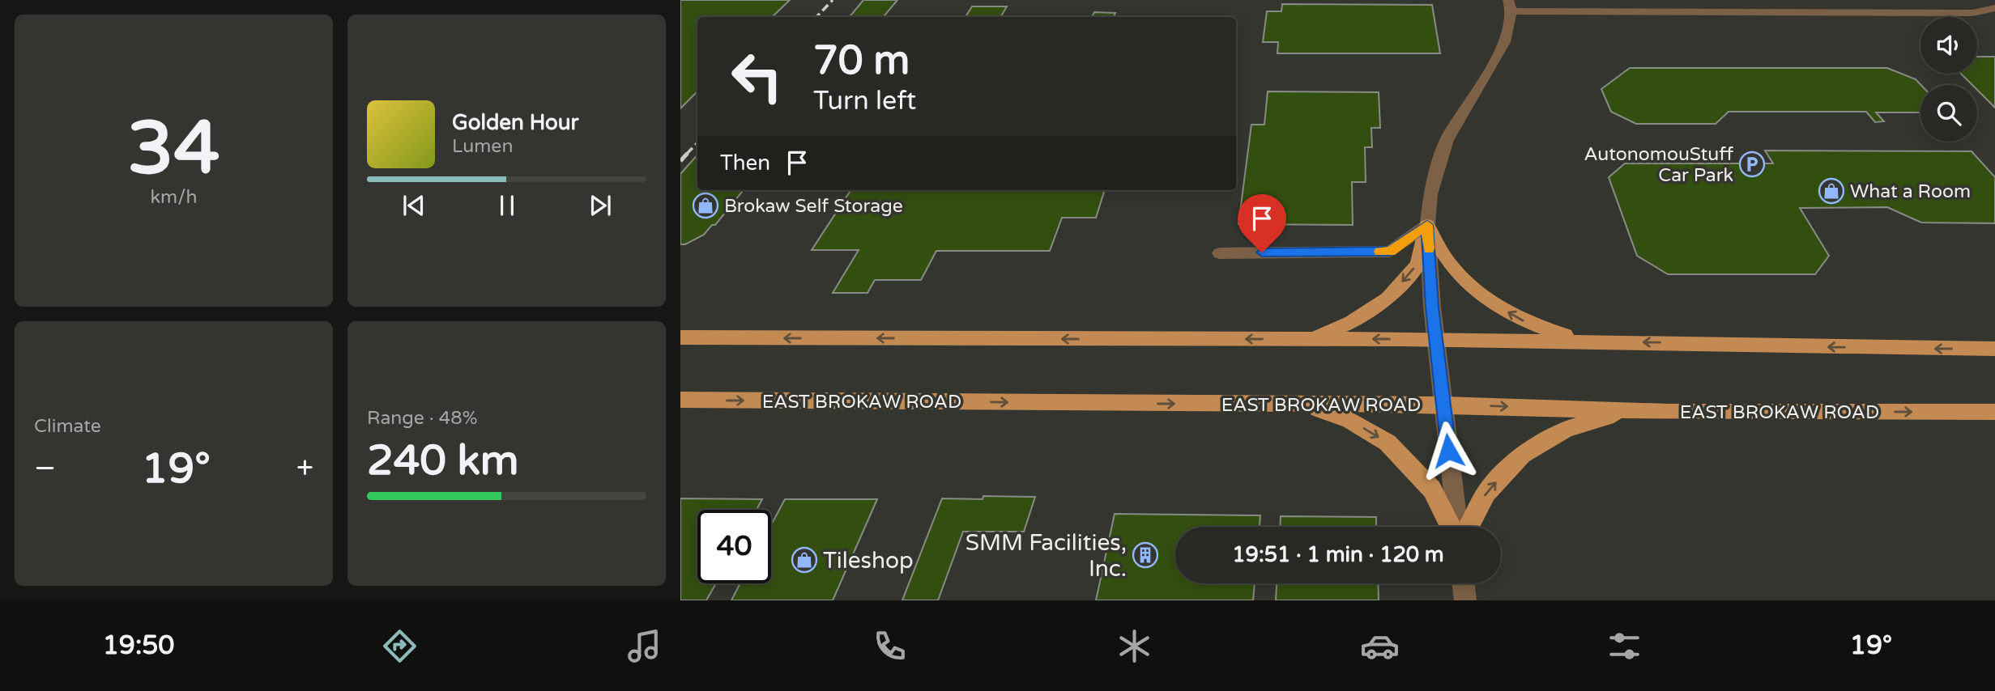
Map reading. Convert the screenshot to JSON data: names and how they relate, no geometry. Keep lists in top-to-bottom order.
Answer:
{
  "streets": {
    "main road": ["EAST BROKAW ROAD"]
  },
  "places": {
    "parking": ["AutonomouStuff Car Park"],
    "shop": ["What a Room", "Brokaw Self Storage", "Tileshop"],
    "building": ["SMM Facilities, Inc."]
  },
  "page": {
    "tile": [
      ["34", "km/h"],
      "Climate",
      ["Range · 48%", "240 km"]
    ],
    "turn": ["70 m", "Turn left"],
    "song": ["Golden Hour", "Lumen"],
    "then": "Then",
    "heat": ["−", "19°", "+"],
    "limit": "40",
    "trip": "19:51 · 1 min · 120 m",
    "tabs": ["19:50", "19°"]
  }
}
